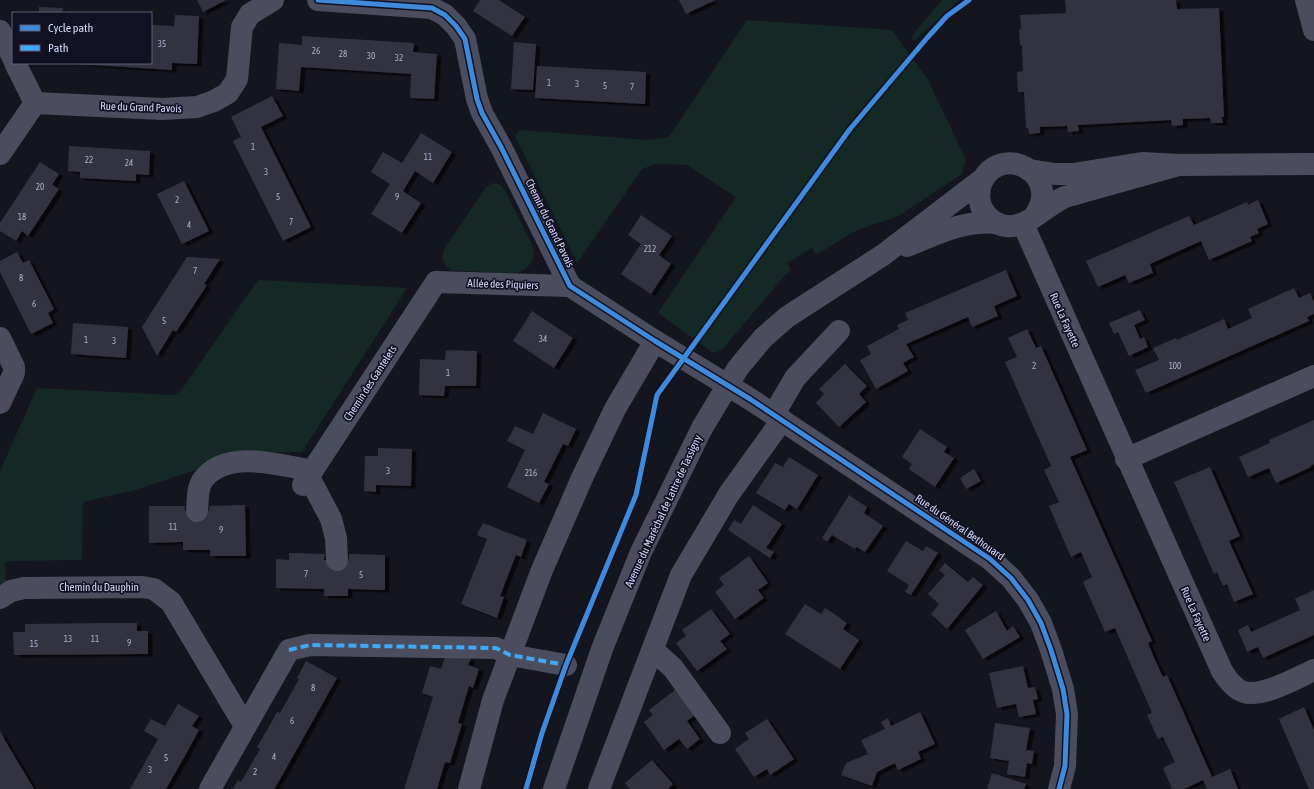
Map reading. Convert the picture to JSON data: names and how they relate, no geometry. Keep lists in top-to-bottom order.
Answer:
{
  "streets": {
    "street": [
      "Rue du Grand Pavois",
      "Chemin du Grand Pavois",
      "Allée des Piquiers",
      "Rue La Fayette",
      "Chemin des Gantelets",
      "Avenue du Maréchal de Lattre de Tassigny",
      "Rue du Général Bethouard",
      "Chemin du Dauphin"
    ]
  },
  "crossings": [
    ["Chemin du Grand Pavois", "Allée des Piquiers"],
    ["Allée des Piquiers", "Chemin des Gantelets"],
    ["Rue La Fayette", "Avenue du Maréchal de Lattre de Tassigny"],
    ["Avenue du Maréchal de Lattre de Tassigny", "Rue du Général Bethouard"]
  ],
  "house_numbers": [
    "35",
    "26",
    "28",
    "30",
    "32",
    "1",
    "3",
    "5",
    "7",
    "1",
    "11",
    "22",
    "24",
    "3",
    "20",
    "5",
    "9",
    "2",
    "18",
    "7",
    "4",
    "212",
    "7",
    "8",
    "6",
    "5",
    "34",
    "1",
    "3",
    "2",
    "100",
    "1",
    "3",
    "216",
    "11",
    "9",
    "7",
    "5",
    "13",
    "11",
    "9",
    "15",
    "8",
    "6",
    "4",
    "5",
    "3",
    "2"
  ],
  "legend": ["Cycle path", "Path"]
}
